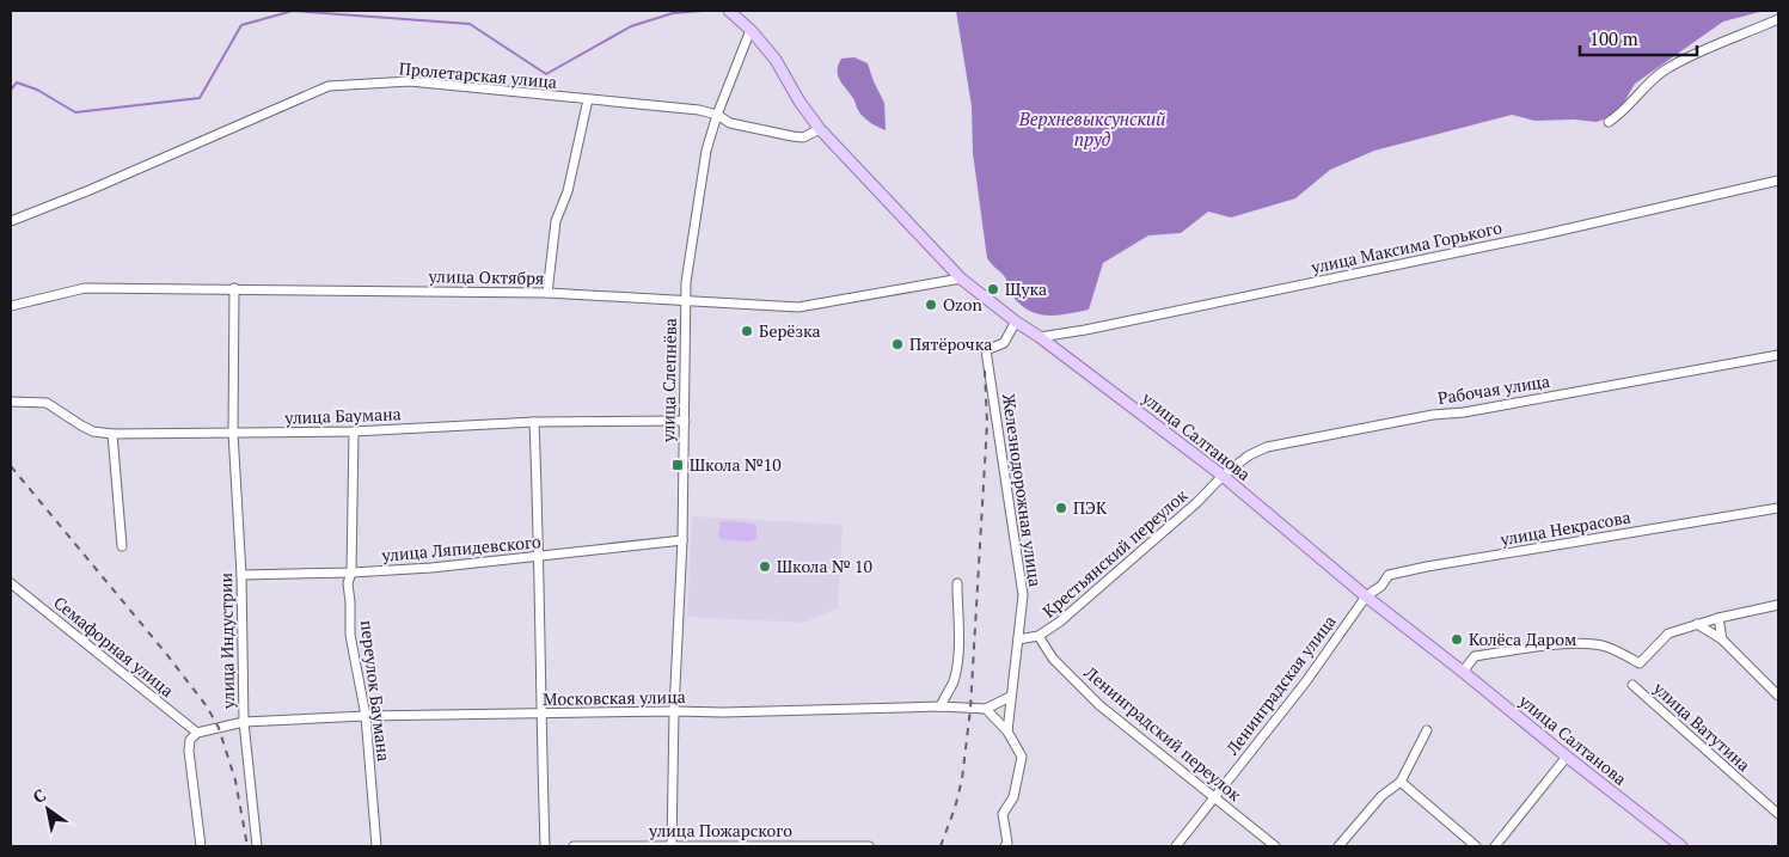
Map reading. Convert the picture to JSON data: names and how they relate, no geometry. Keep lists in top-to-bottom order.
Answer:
{
  "streets": {
    "main road": ["улица Салтанова"],
    "street": [
      "Пролетарская улица",
      "улица Максима Горького",
      "улица Октября",
      "улица Слепнёва",
      "Рабочая улица",
      "улица Баумана",
      "Железнодорожная улица",
      "улица Некрасова",
      "улица Ляпидевского",
      "Крестьянский переулок",
      "улица Индустрии",
      "Семафорная улица",
      "Ленинградская улица",
      "переулок Баумана",
      "Московская улица",
      "улица Ватутина",
      "Ленинградский переулок",
      "улица Пожарского"
    ]
  },
  "crossings": [
    ["Пролетарская улица", "улица Слепнёва"],
    ["Пролетарская улица", "улица Салтанова"],
    ["улица Максима Горького", "улица Салтанова"],
    ["улица Октября", "улица Слепнёва"],
    ["улица Октября", "улица Салтанова"],
    ["улица Октября", "улица Индустрии"],
    ["улица Слепнёва", "улица Баумана"],
    ["улица Слепнёва", "улица Салтанова"],
    ["улица Слепнёва", "улица Ляпидевского"],
    ["улица Слепнёва", "Московская улица"],
    ["улица Слепнёва", "улица Пожарского"],
    ["Рабочая улица", "улица Салтанова"],
    ["Рабочая улица", "Крестьянский переулок"],
    ["улица Баумана", "улица Индустрии"],
    ["улица Баумана", "переулок Баумана"],
    ["улица Салтанова", "Железнодорожная улица"],
    ["улица Салтанова", "улица Некрасова"],
    ["улица Салтанова", "Крестьянский переулок"],
    ["улица Салтанова", "Ленинградская улица"],
    ["Железнодорожная улица", "Крестьянский переулок"],
    ["улица Некрасова", "Ленинградская улица"],
    ["улица Ляпидевского", "улица Индустрии"],
    ["улица Ляпидевского", "переулок Баумана"],
    ["Крестьянский переулок", "Ленинградский переулок"],
    ["улица Индустрии", "Московская улица"],
    ["Ленинградская улица", "Ленинградский переулок"],
    ["переулок Баумана", "Московская улица"]
  ],
  "water": ["Верхневыксунский пруд"],
  "places": {
    "other": [
      "Щука",
      "Ozon",
      "Берёзка",
      "Пятёрочка",
      "ПЭК",
      "Школа № 10",
      "Колёса Даром"
    ],
    "transit": ["Школа №10"]
  },
  "scale_bar": "100 m",
  "north": "top left"
}
